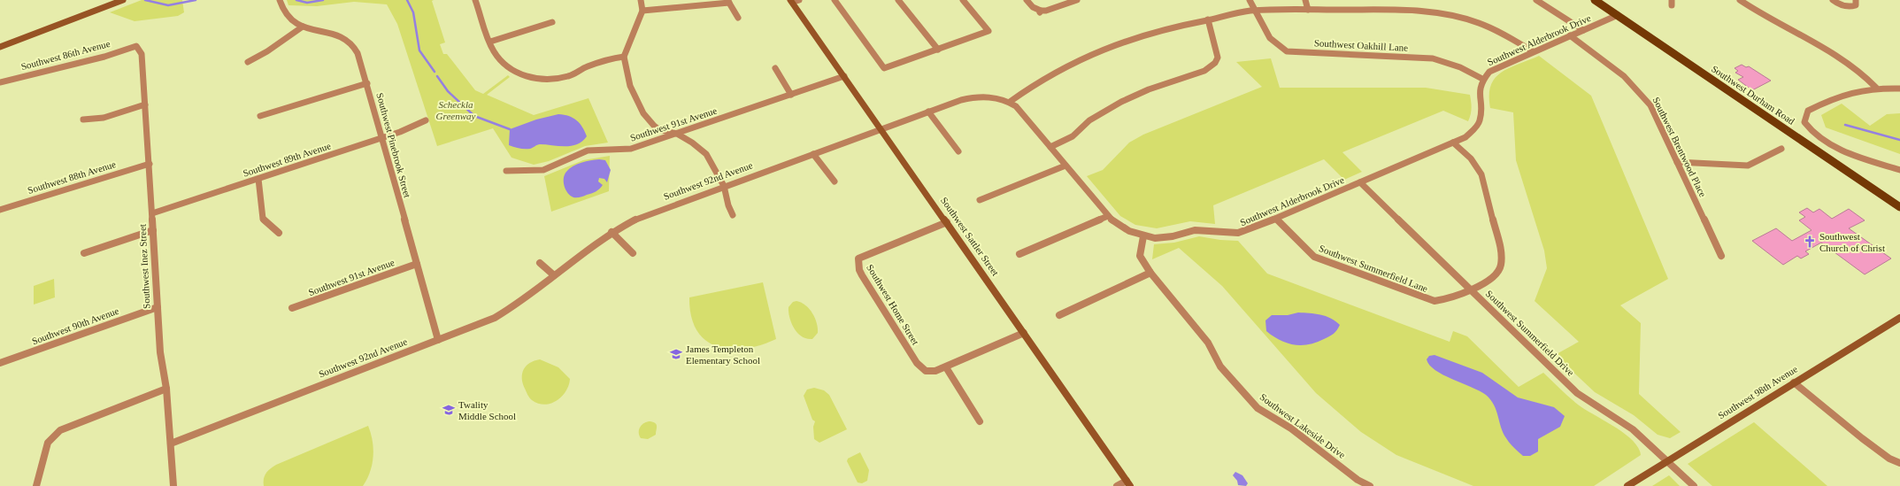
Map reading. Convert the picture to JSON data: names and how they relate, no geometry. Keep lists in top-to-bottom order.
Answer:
{
  "streets": {
    "main road": ["Southwest Durham Road"],
    "street": [
      "Southwest Alderbrook Drive",
      "Southwest Oakhill Lane",
      "Southwest 86th Avenue",
      "Southwest 91st Avenue",
      "Southwest Pinebrook Street",
      "Southwest Brentwood Place",
      "Southwest 89th Avenue",
      "Southwest 88th Avenue",
      "Southwest 92nd Avenue",
      "Southwest Sattler Street",
      "Southwest Inez Street",
      "Southwest Summerfield Lane",
      "Southwest Home Street",
      "Southwest 90th Avenue",
      "Southwest Summerfield Drive",
      "Southwest 98th Avenue",
      "Southwest Lakeside Drive"
    ]
  },
  "crossings": [
    ["Southwest Alderbrook Drive", "Southwest Oakhill Lane"],
    ["Southwest Alderbrook Drive", "Southwest Durham Road"],
    ["Southwest Alderbrook Drive", "Southwest Brentwood Place"],
    ["Southwest Alderbrook Drive", "Southwest 92nd Avenue"],
    ["Southwest Alderbrook Drive", "Southwest Sattler Street"],
    ["Southwest Alderbrook Drive", "Southwest Summerfield Lane"],
    ["Southwest Alderbrook Drive", "Southwest Summerfield Drive"],
    ["Southwest Alderbrook Drive", "Southwest Lakeside Drive"],
    ["Southwest 86th Avenue", "Southwest Inez Street"],
    ["Southwest 91st Avenue", "Southwest Pinebrook Street"],
    ["Southwest 91st Avenue", "Southwest Sattler Street"],
    ["Southwest Pinebrook Street", "Southwest 89th Avenue"],
    ["Southwest Pinebrook Street", "Southwest 92nd Avenue"],
    ["Southwest 89th Avenue", "Southwest Inez Street"],
    ["Southwest 88th Avenue", "Southwest Inez Street"],
    ["Southwest 92nd Avenue", "Southwest Sattler Street"],
    ["Southwest 92nd Avenue", "Southwest Inez Street"],
    ["Southwest Sattler Street", "Southwest Home Street"],
    ["Southwest Inez Street", "Southwest 90th Avenue"],
    ["Southwest Summerfield Lane", "Southwest Summerfield Drive"],
    ["Southwest Summerfield Drive", "Southwest 98th Avenue"]
  ],
  "parks": ["Scheckla Greenway"],
  "places": {
    "church": ["Southwest Church of Christ"],
    "school or university": ["James Templeton Elementary School", "Twality Middle School"]
  }
}
